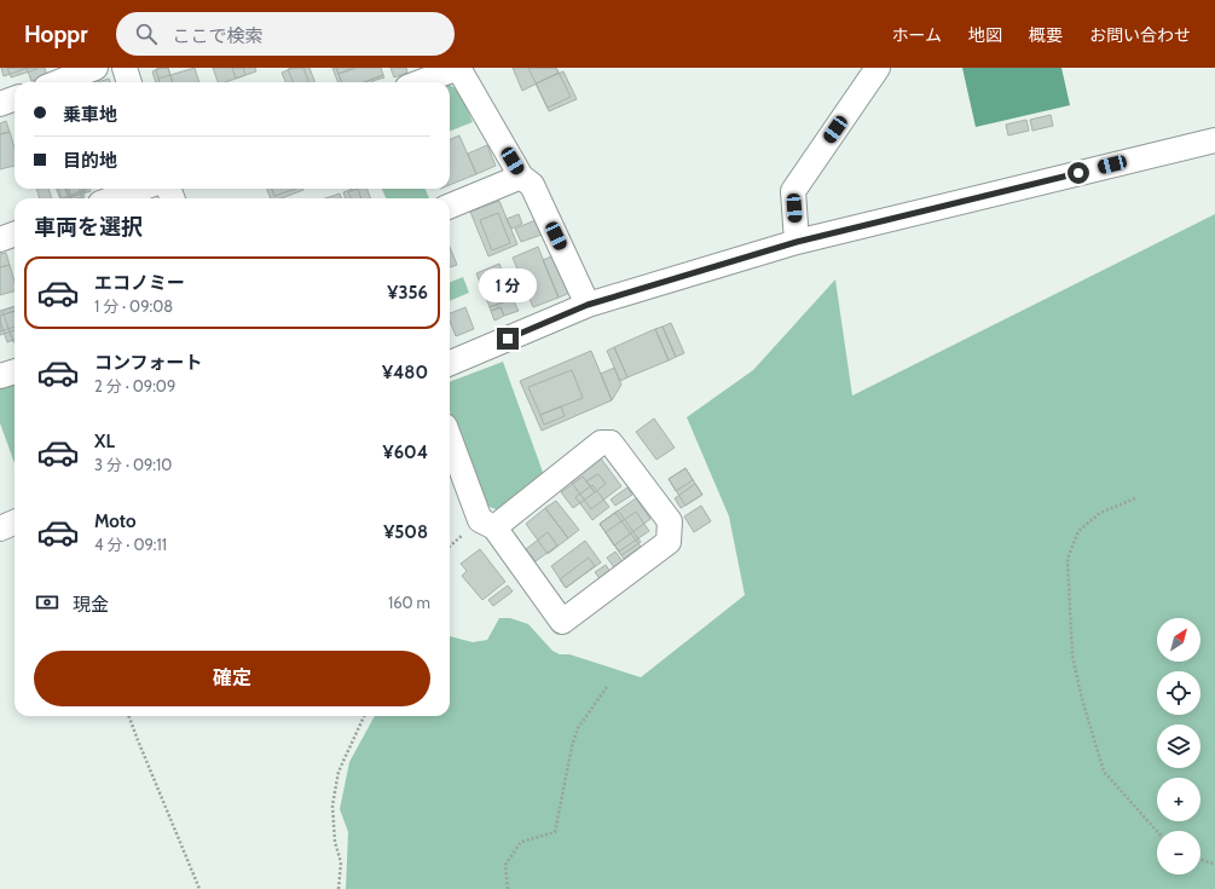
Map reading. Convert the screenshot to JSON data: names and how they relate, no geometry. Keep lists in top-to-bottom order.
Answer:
{
  "north": "top right",
  "page": {
    "header": "Hoppr",
    "search": "ここで検索",
    "nav": [
      "ホーム",
      "地図",
      "概要",
      "お問い合わせ"
    ],
    "banner": ["乗車地", "目的地"],
    "heading": "車両を選択",
    "list": [
      {
        "name": "エコノミー",
        "note": "1 分 · 09:08",
        "value": "¥356"
      },
      {
        "name": "コンフォート",
        "note": "2 分 · 09:09",
        "value": "¥480"
      },
      {
        "name": "XL",
        "note": "3 分 · 09:10",
        "value": "¥604"
      },
      {
        "name": "Moto",
        "note": "4 分 · 09:11",
        "value": "¥508"
      }
    ],
    "bubble": "1 分",
    "pay": ["現金", "160 m"],
    "map_buttons": ["+", "−"],
    "buttons": "確定"
  }
}
